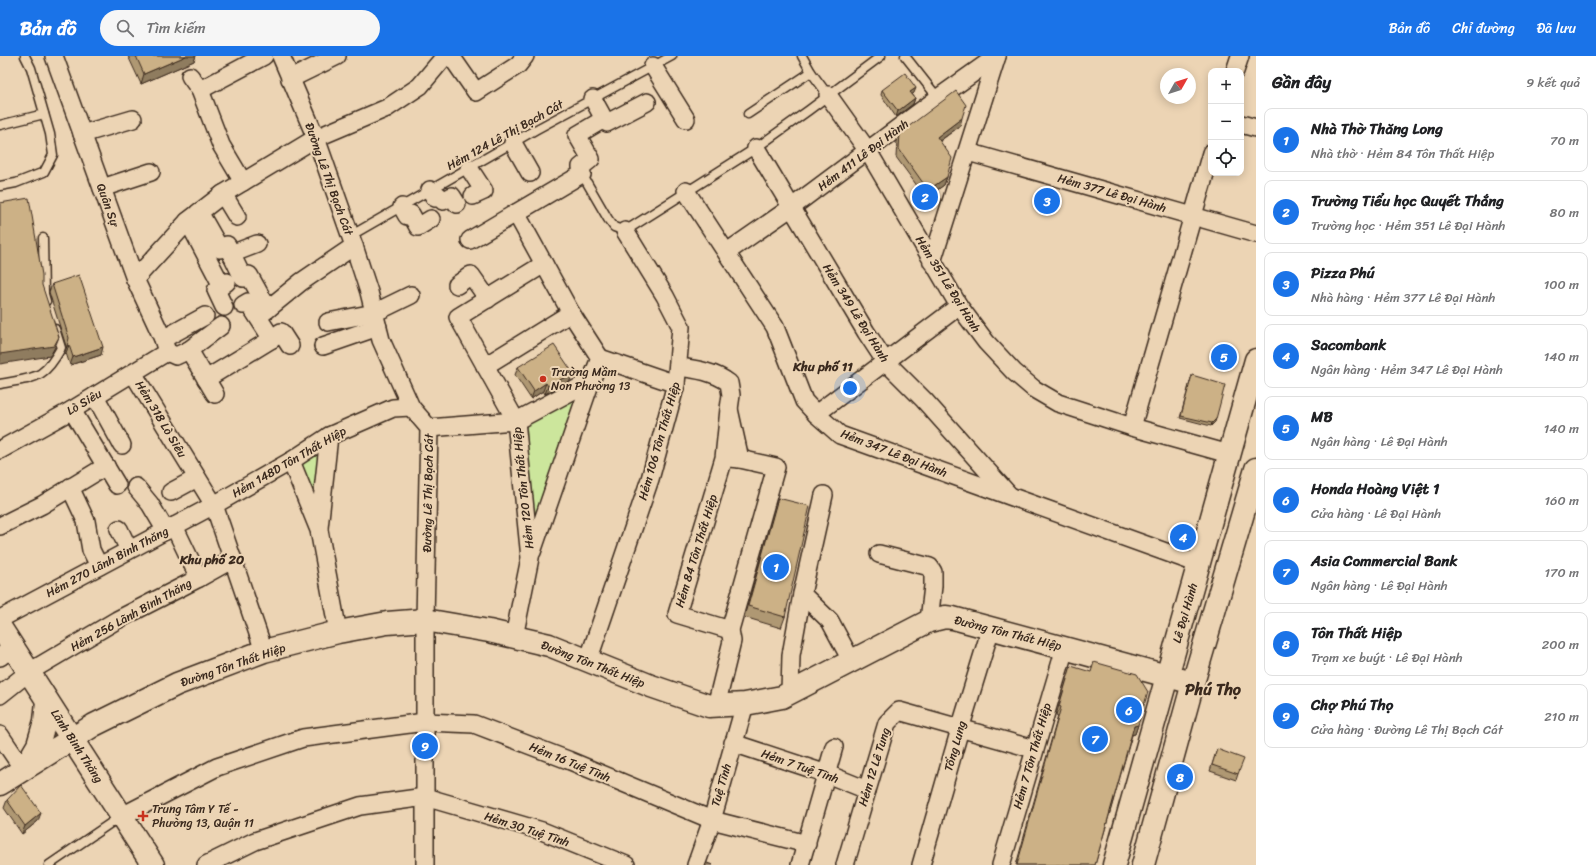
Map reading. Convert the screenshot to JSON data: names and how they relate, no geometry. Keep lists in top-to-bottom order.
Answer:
{
  "streets": {
    "street": [
      "Hẻm 411 Lê Đại Hành",
      "Đường Lê Thị Bạch Cát",
      "Hẻm 377 Lê Đại Hành",
      "Quân Sự",
      "Hẻm 351 Lê Đại Hành",
      "Hẻm 349 Lê Đại Hành",
      "Lò Siêu",
      "Hẻm 318 Lò Siêu",
      "Hẻm 106 Tôn Thất Hiệp",
      "Hẻm 347 Lê Đại Hành",
      "Hẻm 148D Tôn Thất Hiệp",
      "Hẻm 120 Tôn Thất Hiệp",
      "Hẻm 84 Tôn Thất Hiệp",
      "Hẻm 270 Lãnh Binh Thăng",
      "Lê Đại Hành",
      "Hẻm 256 Lãnh Binh Thăng",
      "Đường Tôn Thất Hiệp",
      "Lãnh Binh Thăng",
      "Tổng Lung",
      "Hẻm 7 Tôn Thất Hiệp",
      "Hẻm 16 Tuệ Tĩnh",
      "Hẻm 7 Tuệ Tĩnh",
      "Hẻm 12 Lê Tung",
      "Tuệ Tĩnh",
      "Hẻm 30 Tuệ Tĩnh"
    ],
    "lane": ["Hẻm 124 Lê Thị Bạch Cát"]
  },
  "crossings": [
    ["Hẻm 124 Lê Thị Bạch Cát", "Đường Lê Thị Bạch Cát"],
    ["Hẻm 411 Lê Đại Hành", "Hẻm 351 Lê Đại Hành"],
    ["Hẻm 411 Lê Đại Hành", "Hẻm 349 Lê Đại Hành"],
    ["Hẻm 411 Lê Đại Hành", "Hẻm 347 Lê Đại Hành"],
    ["Đường Lê Thị Bạch Cát", "Hẻm 148D Tôn Thất Hiệp"],
    ["Đường Lê Thị Bạch Cát", "Đường Tôn Thất Hiệp"],
    ["Đường Lê Thị Bạch Cát", "Hẻm 16 Tuệ Tĩnh"],
    ["Đường Lê Thị Bạch Cát", "Hẻm 30 Tuệ Tĩnh"],
    ["Quân Sự", "Lò Siêu"],
    ["Hẻm 351 Lê Đại Hành", "Lê Đại Hành"],
    ["Hẻm 349 Lê Đại Hành", "Hẻm 347 Lê Đại Hành"],
    ["Lò Siêu", "Hẻm 318 Lò Siêu"],
    ["Hẻm 318 Lò Siêu", "Hẻm 148D Tôn Thất Hiệp"],
    ["Hẻm 318 Lò Siêu", "Hẻm 270 Lãnh Binh Thăng"],
    ["Hẻm 318 Lò Siêu", "Hẻm 256 Lãnh Binh Thăng"],
    ["Hẻm 318 Lò Siêu", "Đường Tôn Thất Hiệp"],
    ["Hẻm 106 Tôn Thất Hiệp", "Hẻm 84 Tôn Thất Hiệp"],
    ["Hẻm 106 Tôn Thất Hiệp", "Đường Tôn Thất Hiệp"],
    ["Hẻm 347 Lê Đại Hành", "Lê Đại Hành"],
    ["Hẻm 148D Tôn Thất Hiệp", "Hẻm 270 Lãnh Binh Thăng"],
    ["Hẻm 120 Tôn Thất Hiệp", "Đường Tôn Thất Hiệp"],
    ["Lê Đại Hành", "Đường Tôn Thất Hiệp"],
    ["Hẻm 256 Lãnh Binh Thăng", "Lãnh Binh Thăng"],
    ["Đường Tôn Thất Hiệp", "Lãnh Binh Thăng"],
    ["Đường Tôn Thất Hiệp", "Tổng Lung"],
    ["Đường Tôn Thất Hiệp", "Hẻm 7 Tôn Thất Hiệp"],
    ["Đường Tôn Thất Hiệp", "Tuệ Tĩnh"],
    ["Lãnh Binh Thăng", "Hẻm 16 Tuệ Tĩnh"],
    ["Tổng Lung", "Hẻm 12 Lê Tung"],
    ["Hẻm 16 Tuệ Tĩnh", "Tuệ Tĩnh"],
    ["Hẻm 7 Tuệ Tĩnh", "Hẻm 12 Lê Tung"],
    ["Hẻm 7 Tuệ Tĩnh", "Tuệ Tĩnh"]
  ],
  "districts": ["Khu phố 11", "Khu phố 20", "Phú Thọ"],
  "places": {
    "other": ["Trường Mầm Non Phường 13"],
    "health": ["Trung Tâm Y Tế - Phường 13, Quận 11"]
  },
  "north": "top right",
  "page": {
    "header": "Bản đồ",
    "search": "Tìm kiếm",
    "nav": ["Bản đồ", "Chỉ đường", "Đã lưu"],
    "heading": ["Gần đây", "9 kết quả"],
    "map_buttons": ["+", "−"],
    "list": [
      {
        "mark": "1",
        "name": "Nhà Thờ Thăng Long",
        "note": "Nhà thờ · Hẻm 84 Tôn Thất Hiệp",
        "value": "70 m"
      },
      {
        "mark": "2",
        "name": "Trường Tiểu học Quyết Thắng",
        "note": "Trường học · Hẻm 351 Lê Đại Hành",
        "value": "80 m"
      },
      {
        "mark": "3",
        "name": "Pizza Phú",
        "note": "Nhà hàng · Hẻm 377 Lê Đại Hành",
        "value": "100 m"
      },
      {
        "mark": "4",
        "name": "Sacombank",
        "note": "Ngân hàng · Hẻm 347 Lê Đại Hành",
        "value": "140 m"
      },
      {
        "mark": "5",
        "name": "MB",
        "note": "Ngân hàng · Lê Đại Hành",
        "value": "140 m"
      },
      {
        "mark": "6",
        "name": "Honda Hoàng Việt 1",
        "note": "Cửa hàng · Lê Đại Hành",
        "value": "160 m"
      },
      {
        "mark": "7",
        "name": "Asia Commercial Bank",
        "note": "Ngân hàng · Lê Đại Hành",
        "value": "170 m"
      },
      {
        "mark": "8",
        "name": "Tôn Thất Hiệp",
        "note": "Trạm xe buýt · Lê Đại Hành",
        "value": "200 m"
      },
      {
        "mark": "9",
        "name": "Chợ Phú Thọ",
        "note": "Cửa hàng · Đường Lê Thị Bạch Cát",
        "value": "210 m"
      }
    ],
    "pins": [
      "2",
      "3",
      "5",
      "4",
      "1",
      "6",
      "7",
      "9",
      "8"
    ]
  }
}
